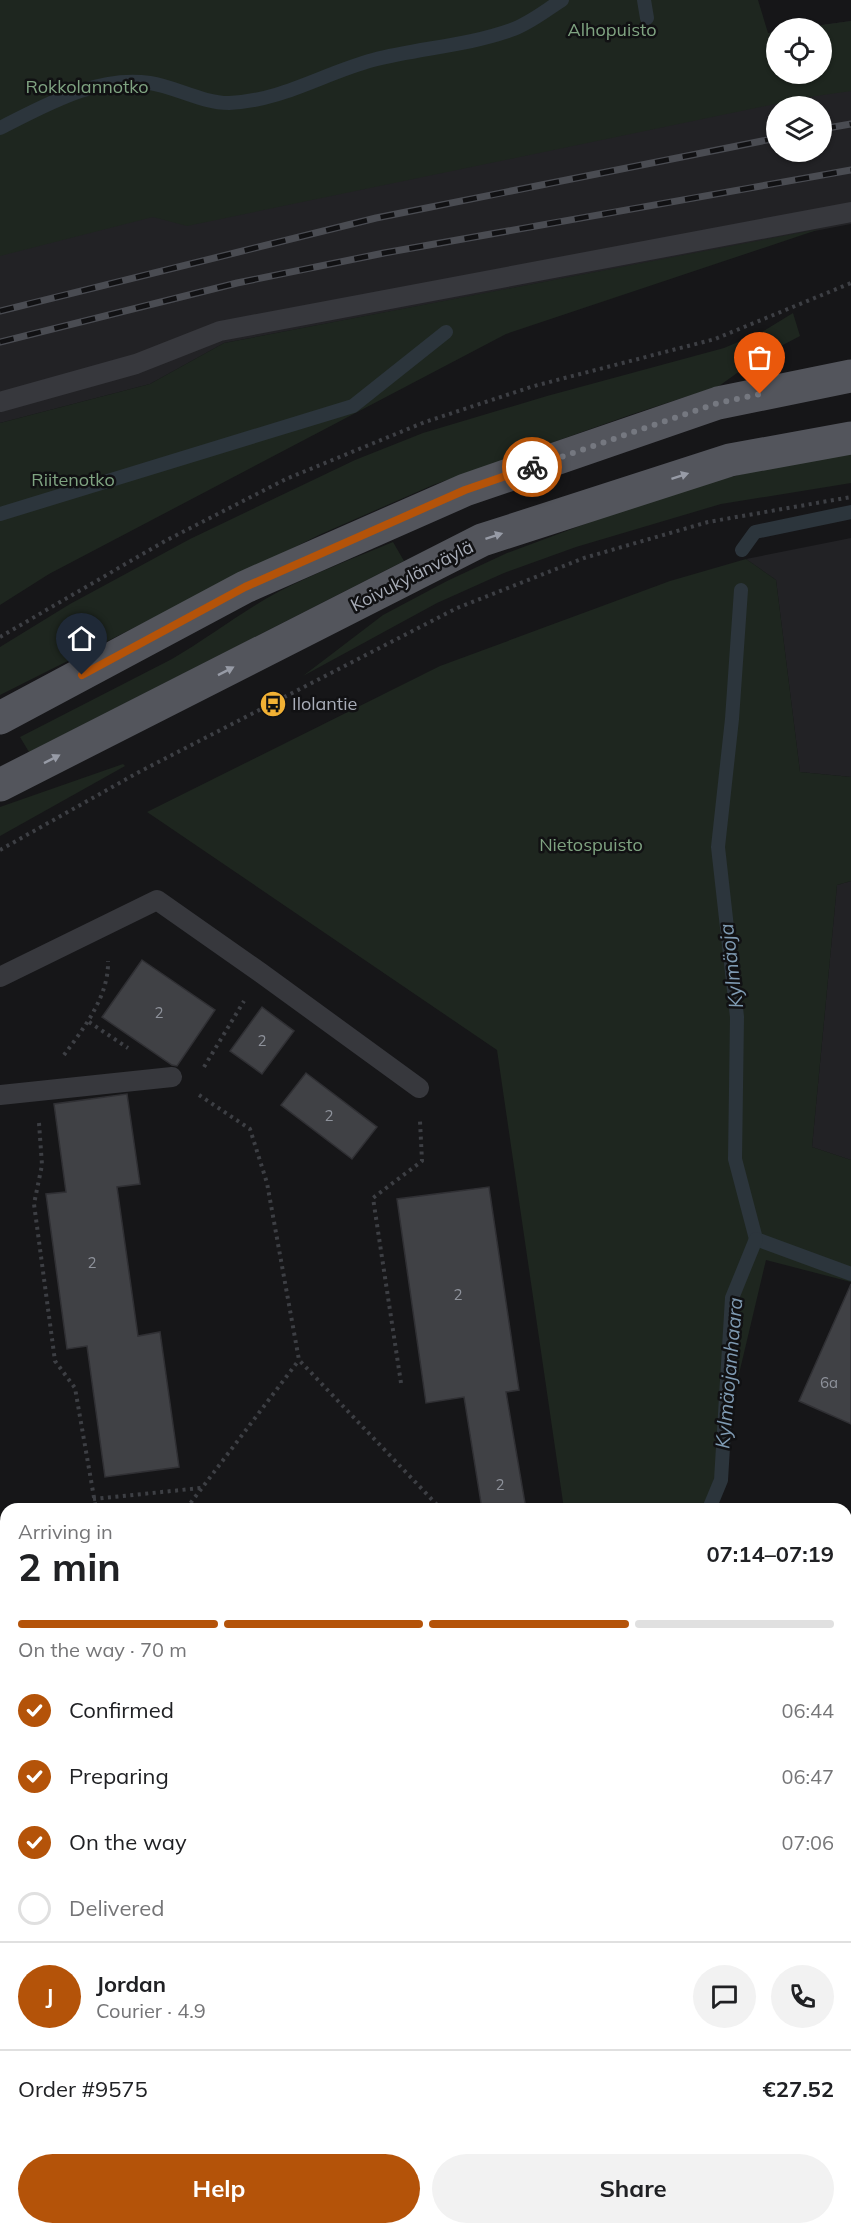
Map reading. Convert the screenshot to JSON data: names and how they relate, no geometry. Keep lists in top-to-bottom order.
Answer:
{
  "streets": {
    "main road": ["Koivukylänväylä"]
  },
  "water": ["Kylmäoja", "Kylmäojanhaara"],
  "parks": [
    "Alhopuisto",
    "Rokkolannotko",
    "Riitenotko",
    "Nietospuisto"
  ],
  "places": {
    "bus stop": ["Ilolantie"]
  },
  "house_numbers": [
    "2",
    "2",
    "2",
    "2",
    "2",
    "6a",
    "2"
  ],
  "page": {
    "heading": ["2 min", "Arriving in", "07:14–07:19"],
    "panel": [
      "Jordan",
      "Courier · 4.9",
      "Order #9575",
      "€27.52"
    ],
    "bar": "On the way · 70 m",
    "list": [
      ["Confirmed", "06:44"],
      ["Preparing", "06:47"],
      ["On the way", "07:06"],
      "Delivered"
    ],
    "round": "J",
    "buttons": ["Help", "Share"]
  }
}
